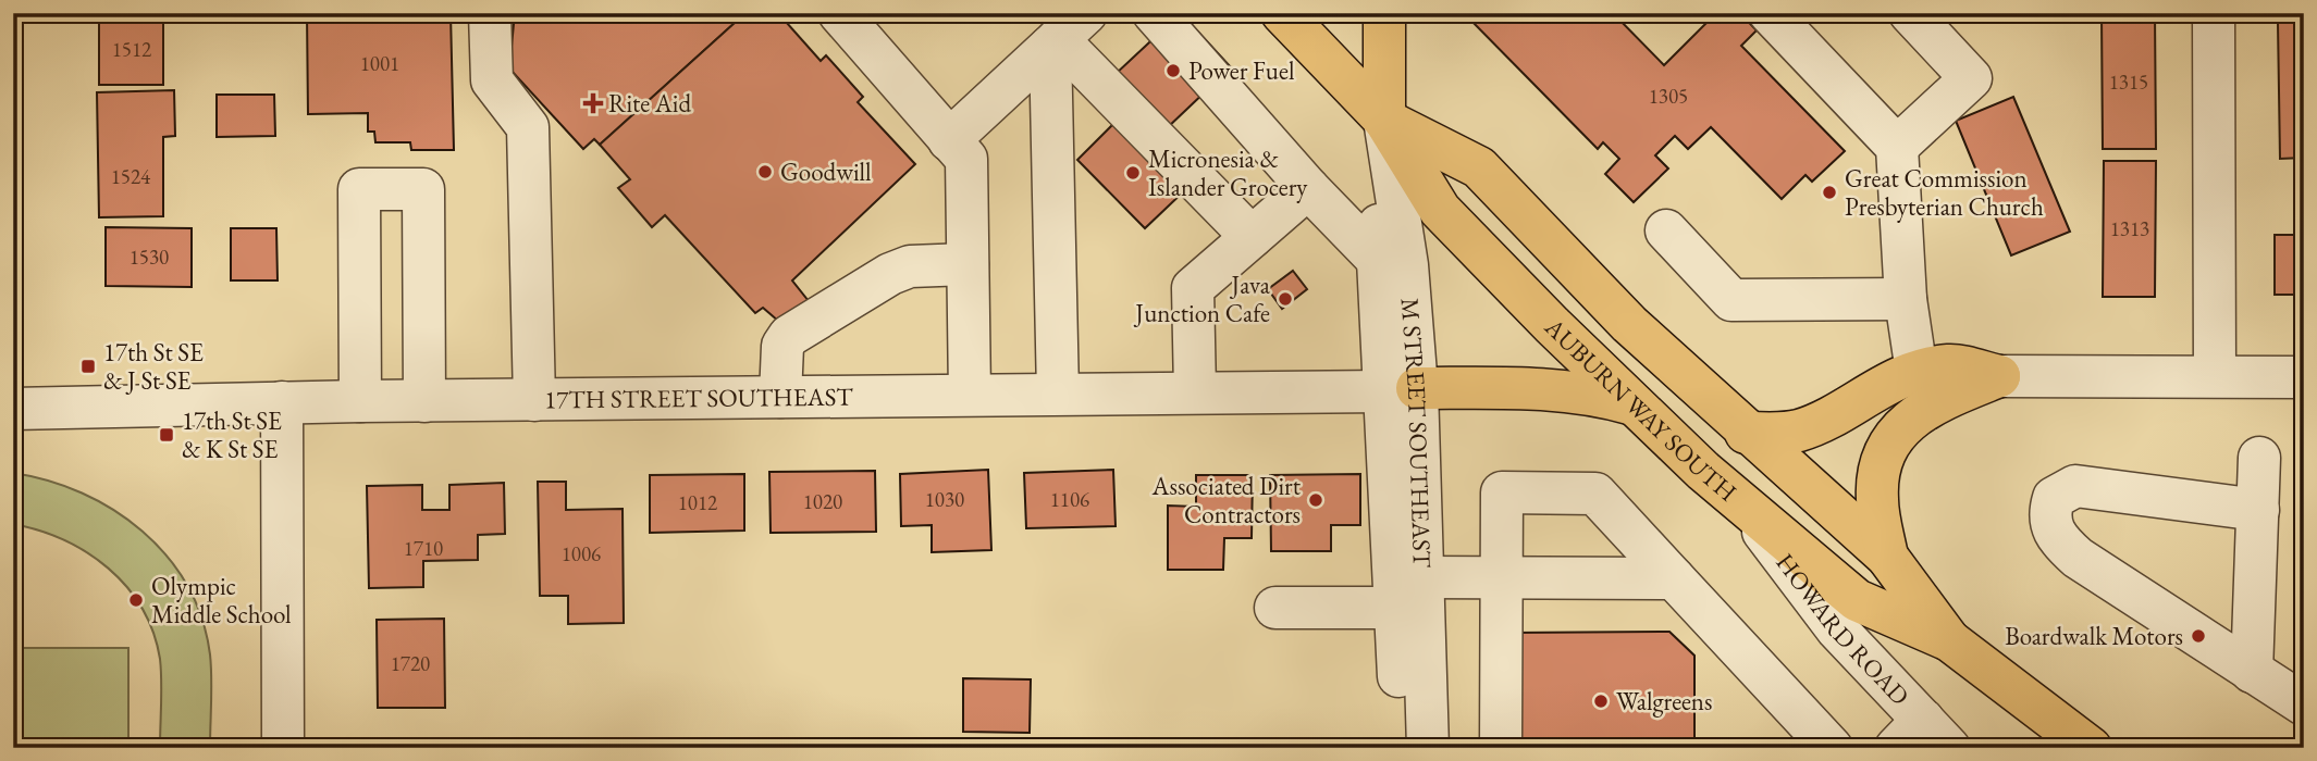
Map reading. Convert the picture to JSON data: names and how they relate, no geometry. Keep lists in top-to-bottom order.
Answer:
{
  "streets": {
    "main road": ["AUBURN WAY SOUTH", "M STREET SOUTHEAST"],
    "street": ["17TH STREET SOUTHEAST", "HOWARD ROAD"]
  },
  "crossings": [
    ["17TH STREET SOUTHEAST", "M STREET SOUTHEAST"],
    ["AUBURN WAY SOUTH", "M STREET SOUTHEAST"],
    ["AUBURN WAY SOUTH", "HOWARD ROAD"]
  ],
  "places": {
    "other": [
      "Power Fuel",
      "Goodwill",
      "Micronesia & Islander Grocery",
      "Great Commission Presbyterian Church",
      "Java Junction Cafe",
      "Associated Dirt Contractors",
      "Olympic Middle School",
      "Boardwalk Motors",
      "Walgreens"
    ],
    "health": ["Rite Aid"],
    "transit": ["17th St SE & J St SE", "17th St SE & K St SE"]
  },
  "house_numbers": [
    "1512",
    "1001",
    "1315",
    "1305",
    "1524",
    "1313",
    "1530",
    "1030",
    "1106",
    "1020",
    "1012",
    "1710",
    "1006",
    "1720"
  ]
}
